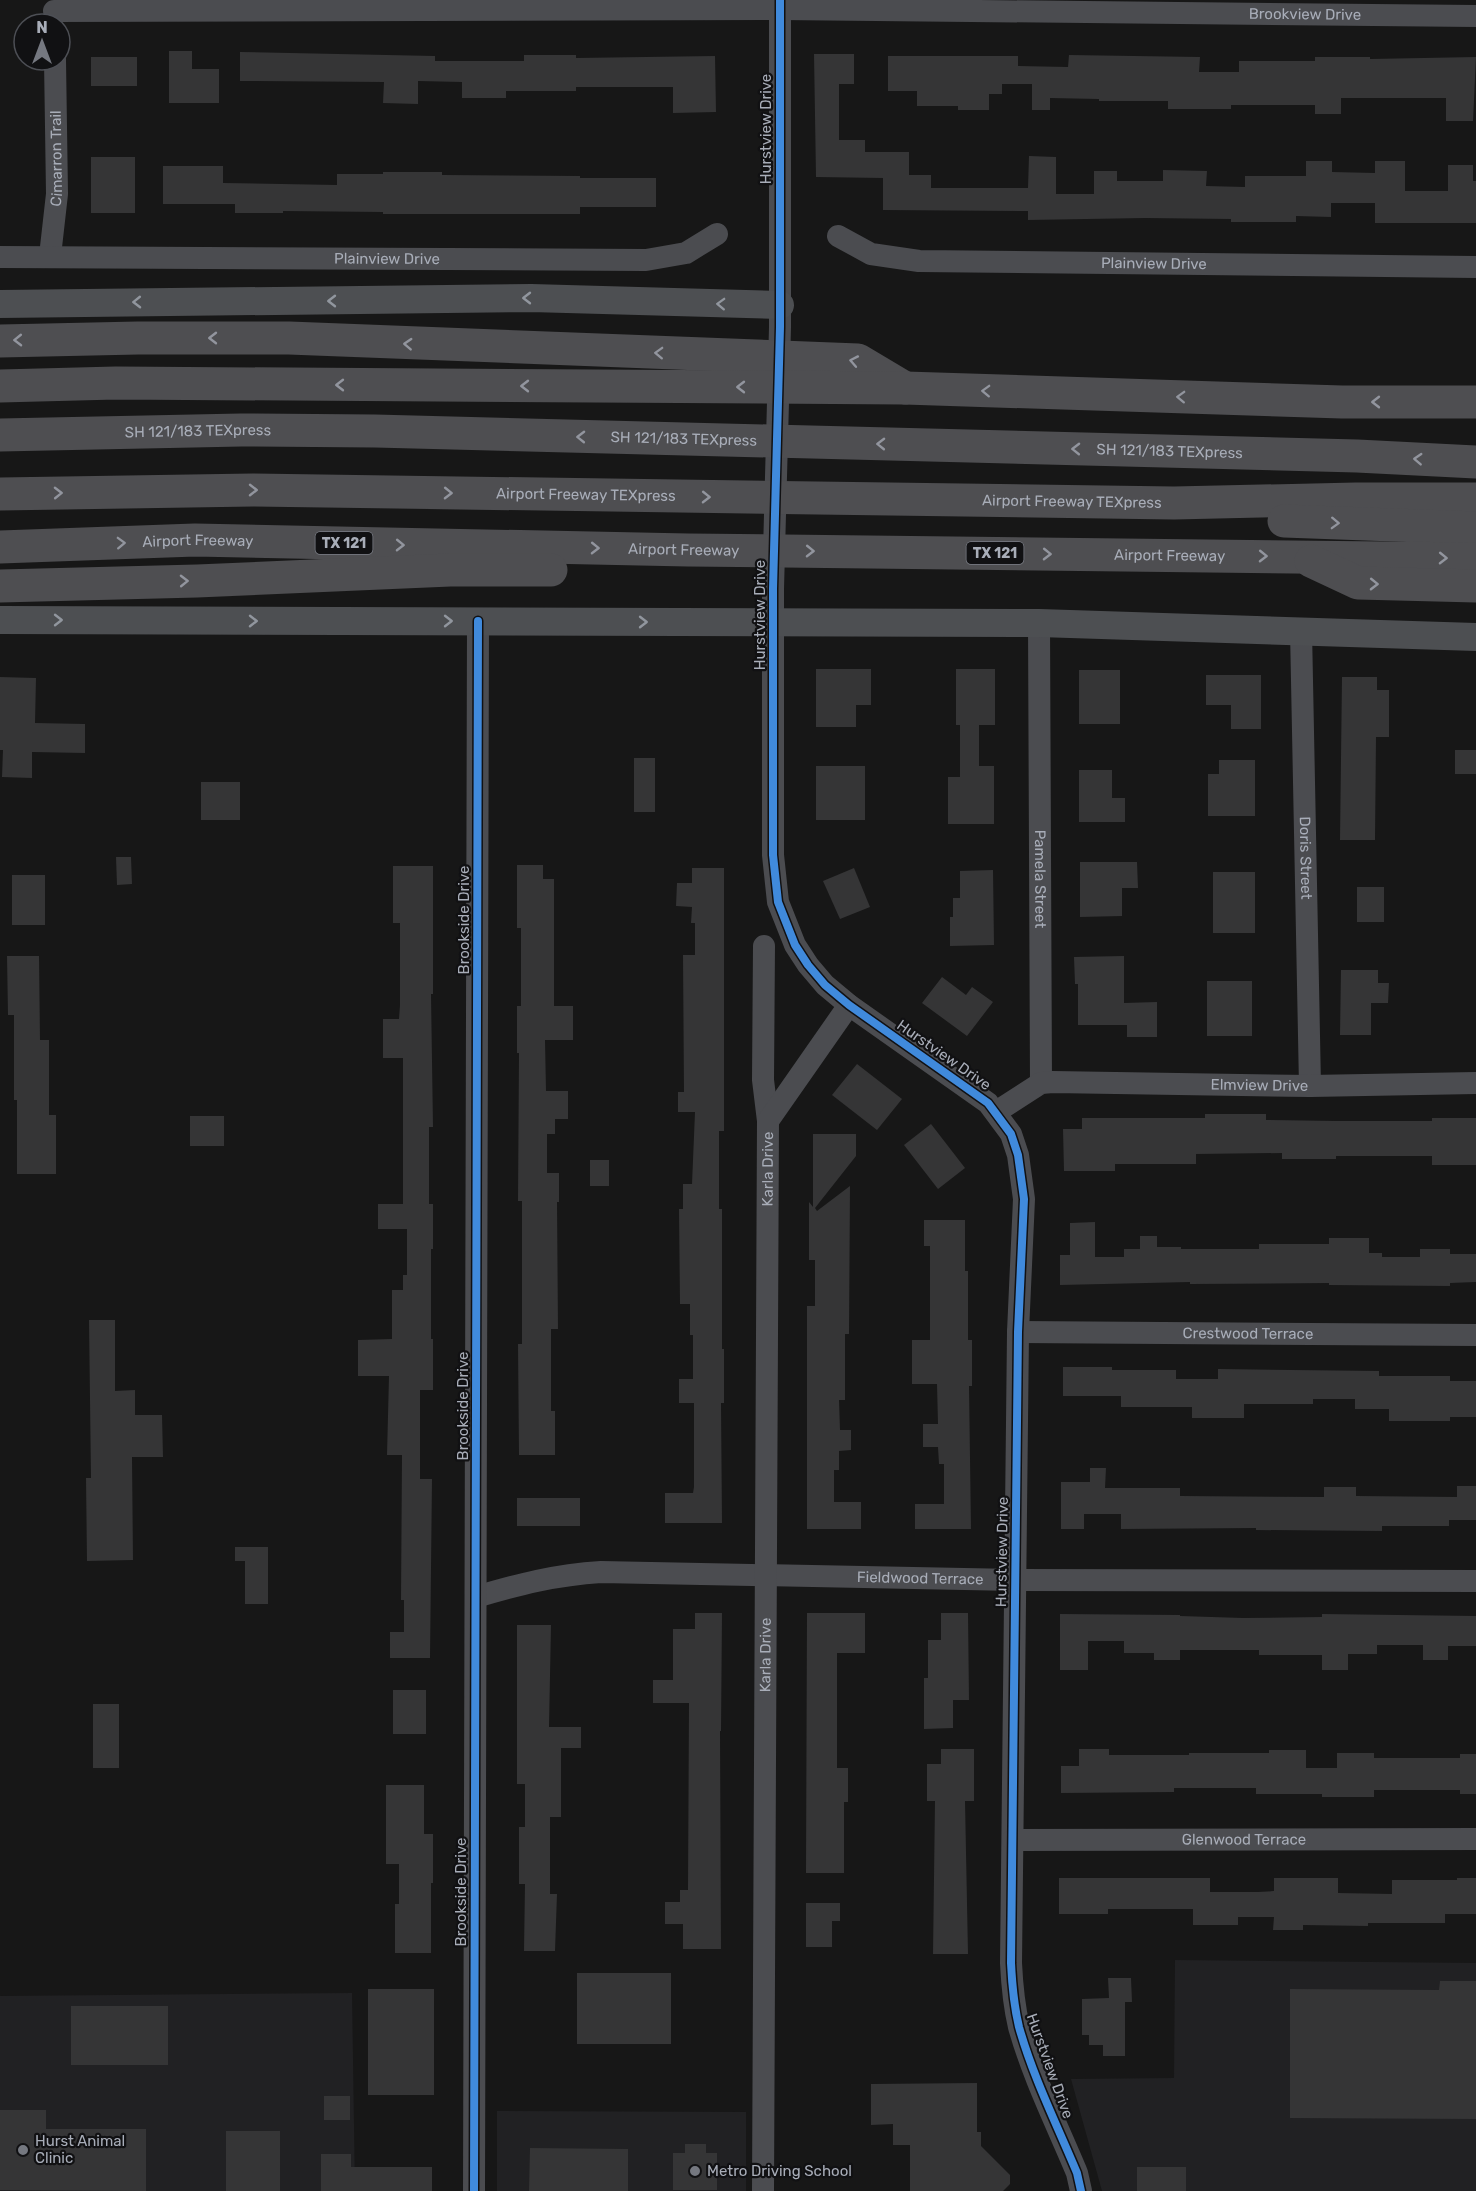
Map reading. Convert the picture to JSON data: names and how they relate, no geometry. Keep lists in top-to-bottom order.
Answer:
{
  "streets": {
    "highway": [
      "SH 121/183 TEXpress",
      "Airport Freeway TEXpress",
      "Airport Freeway",
      "TX 121"
    ],
    "street": [
      "Brookview Drive",
      "Hurstview Drive",
      "Cimarron Trail",
      "Plainview Drive",
      "Doris Street",
      "Pamela Street",
      "Brookside Drive",
      "Elmview Drive",
      "Karla Drive",
      "Crestwood Terrace",
      "Fieldwood Terrace",
      "Glenwood Terrace"
    ]
  },
  "crossings": [
    ["Brookview Drive", "Hurstview Drive"],
    ["Hurstview Drive", "Karla Drive"],
    ["Hurstview Drive", "Crestwood Terrace"],
    ["Hurstview Drive", "Fieldwood Terrace"],
    ["Hurstview Drive", "Glenwood Terrace"],
    ["Cimarron Trail", "Plainview Drive"],
    ["Doris Street", "Elmview Drive"],
    ["Pamela Street", "Elmview Drive"],
    ["Brookside Drive", "Fieldwood Terrace"],
    ["Karla Drive", "Fieldwood Terrace"]
  ],
  "places": ["Hurst Animal Clinic", "Metro Driving School"],
  "north": "top"
}
